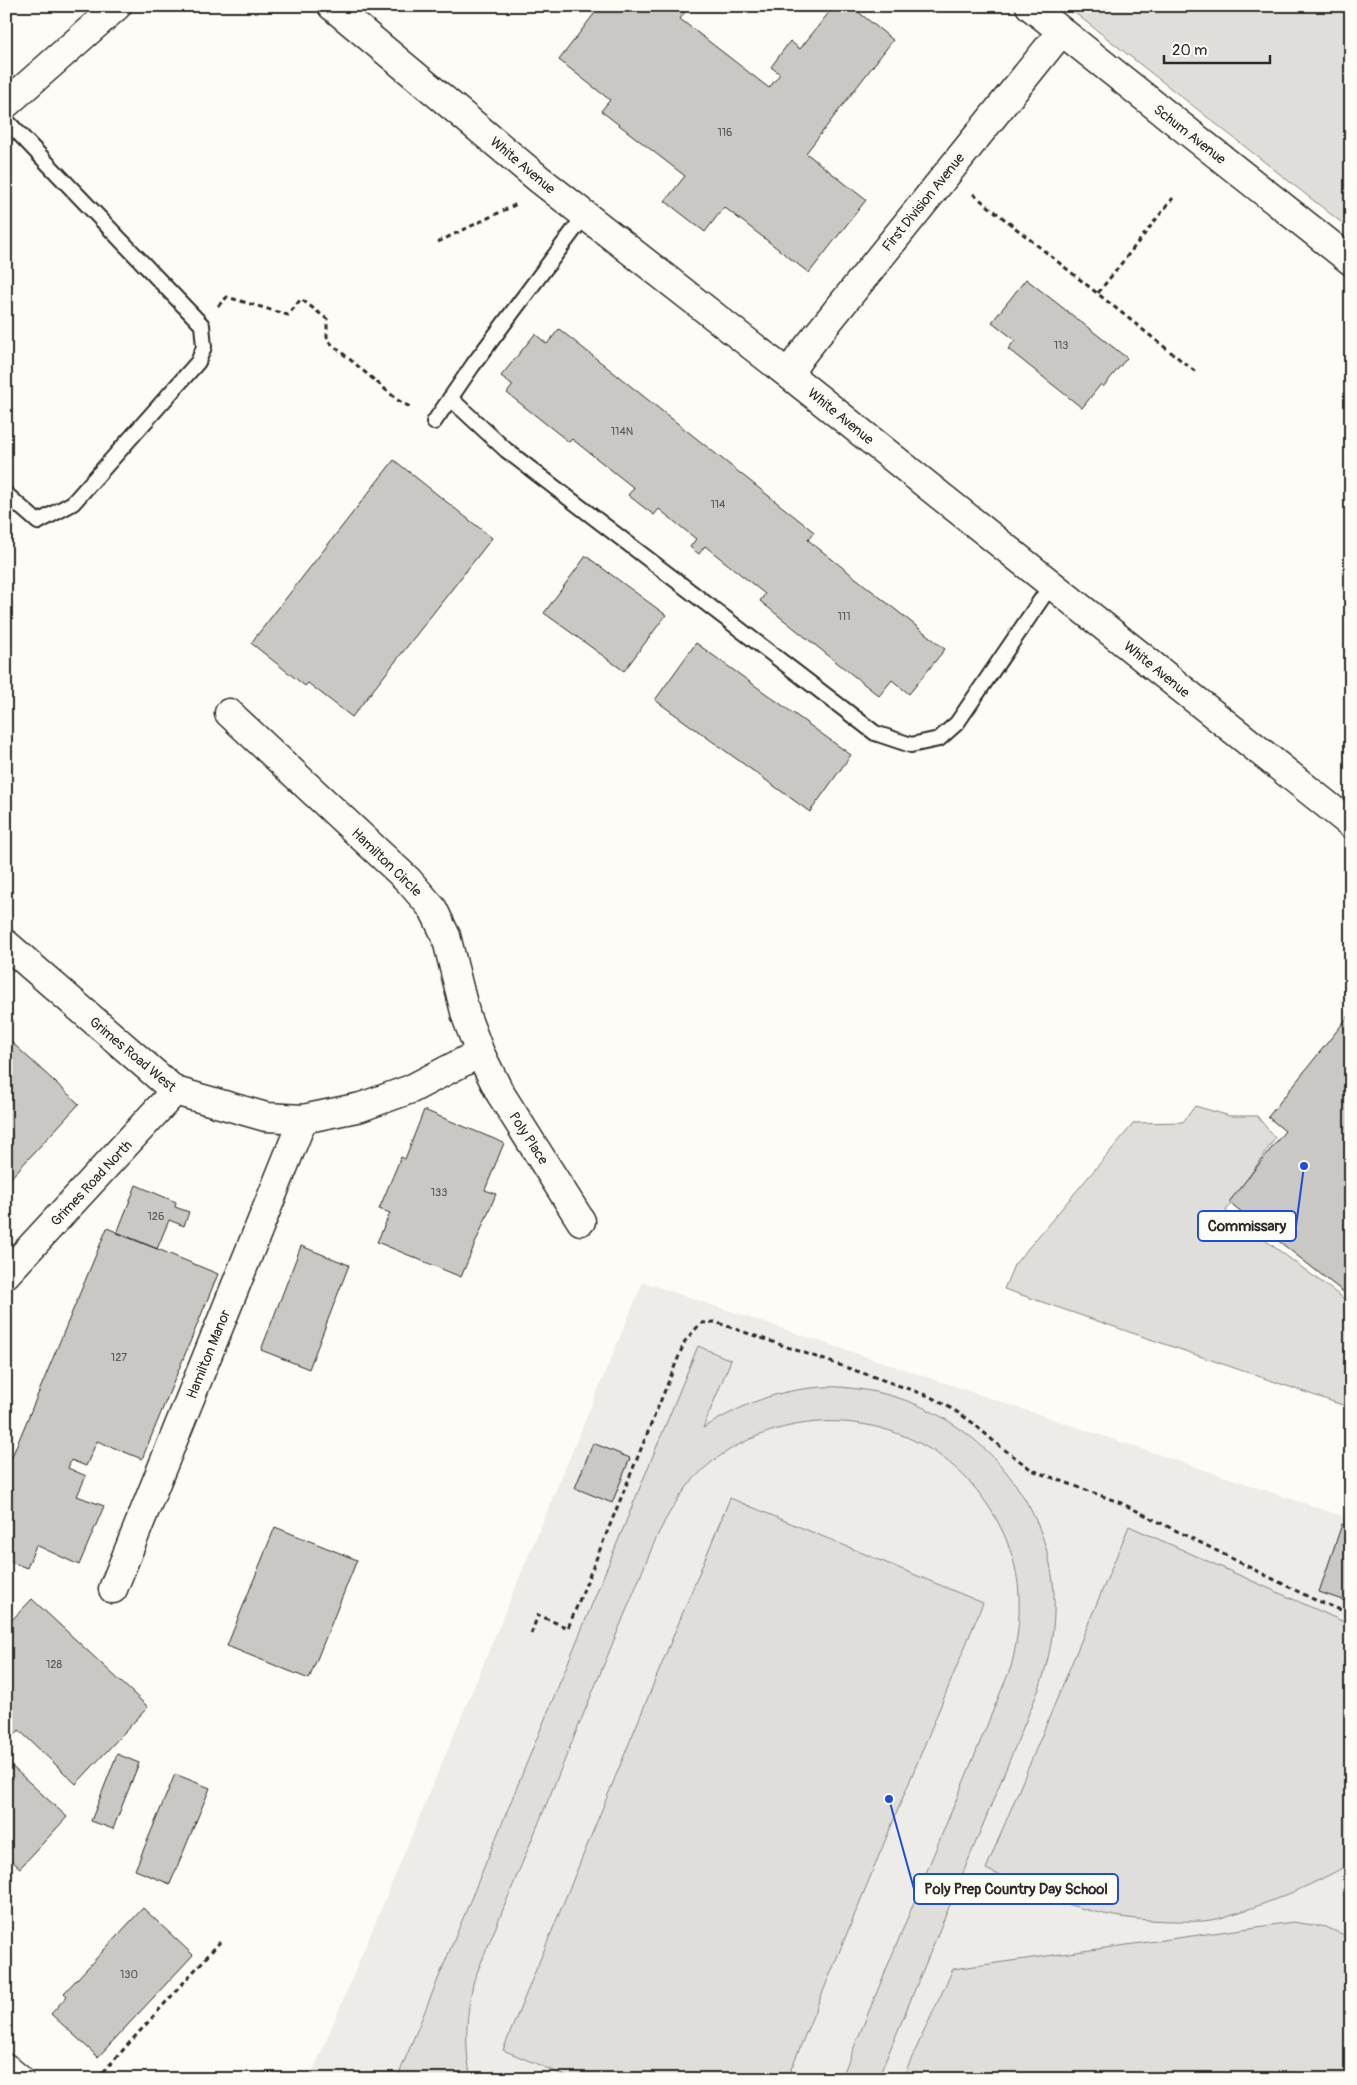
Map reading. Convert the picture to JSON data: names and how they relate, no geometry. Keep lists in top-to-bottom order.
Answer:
{
  "streets": {
    "street": [
      "Schum Avenue",
      "White Avenue",
      "First Division Avenue",
      "Hamilton Circle",
      "Grimes Road West",
      "Poly Place",
      "Grimes Road North",
      "Hamilton Manor"
    ]
  },
  "crossings": [
    ["Schum Avenue", "First Division Avenue"],
    ["White Avenue", "First Division Avenue"],
    ["Hamilton Circle", "Grimes Road West"],
    ["Hamilton Circle", "Poly Place"],
    ["Grimes Road West", "Poly Place"],
    ["Grimes Road West", "Grimes Road North"],
    ["Grimes Road West", "Hamilton Manor"]
  ],
  "places": ["Commissary", "Poly Prep Country Day School"],
  "house_numbers": [
    "116",
    "113",
    "114N",
    "114",
    "111",
    "133",
    "126",
    "127",
    "128",
    "130"
  ],
  "scale_bar": "20 m"
}
